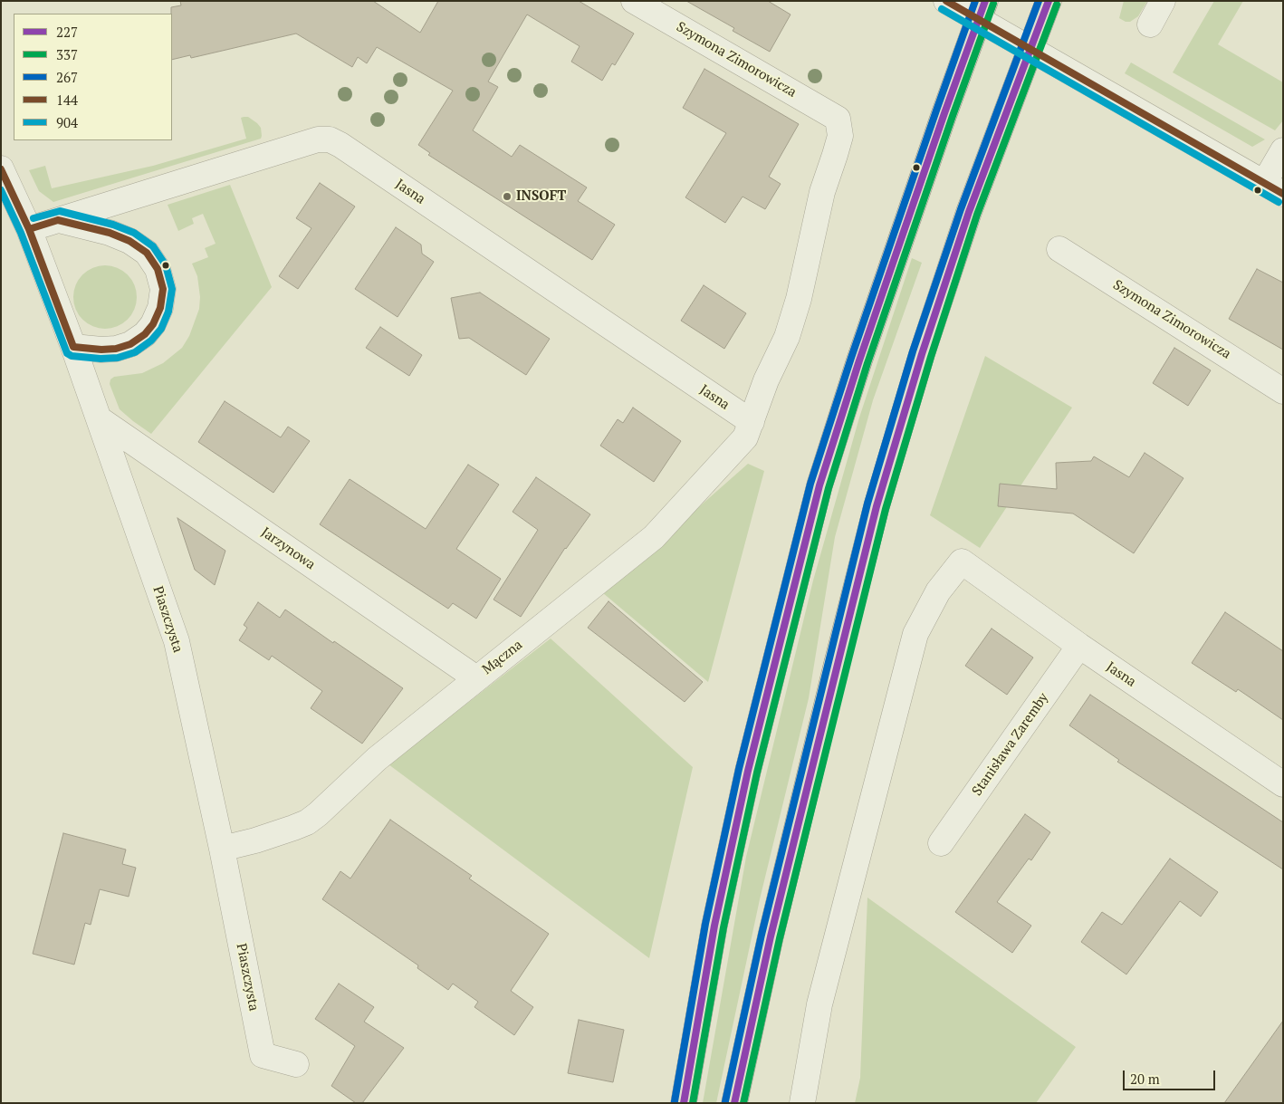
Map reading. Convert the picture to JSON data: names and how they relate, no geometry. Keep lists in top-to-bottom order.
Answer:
{
  "streets": {
    "street": [
      "Szymona Zimorowicza",
      "Jasna",
      "Jarzynowa",
      "Piaszczysta",
      "Mączna",
      "Stanisława Zaremby"
    ]
  },
  "crossings": [
    ["Szymona Zimorowicza", "Mączna"],
    ["Jasna", "Piaszczysta"],
    ["Jasna", "Mączna"],
    ["Jasna", "Stanisława Zaremby"],
    ["Jarzynowa", "Piaszczysta"],
    ["Jarzynowa", "Mączna"],
    ["Piaszczysta", "Mączna"]
  ],
  "places": ["INSOFT"],
  "lines": [
    "transit line 227",
    "transit line 267",
    "transit line 144",
    "transit line 337",
    "transit line 904"
  ],
  "legend": [
    "227",
    "337",
    "267",
    "144",
    "904"
  ],
  "scale_bar": "20 m"
}
